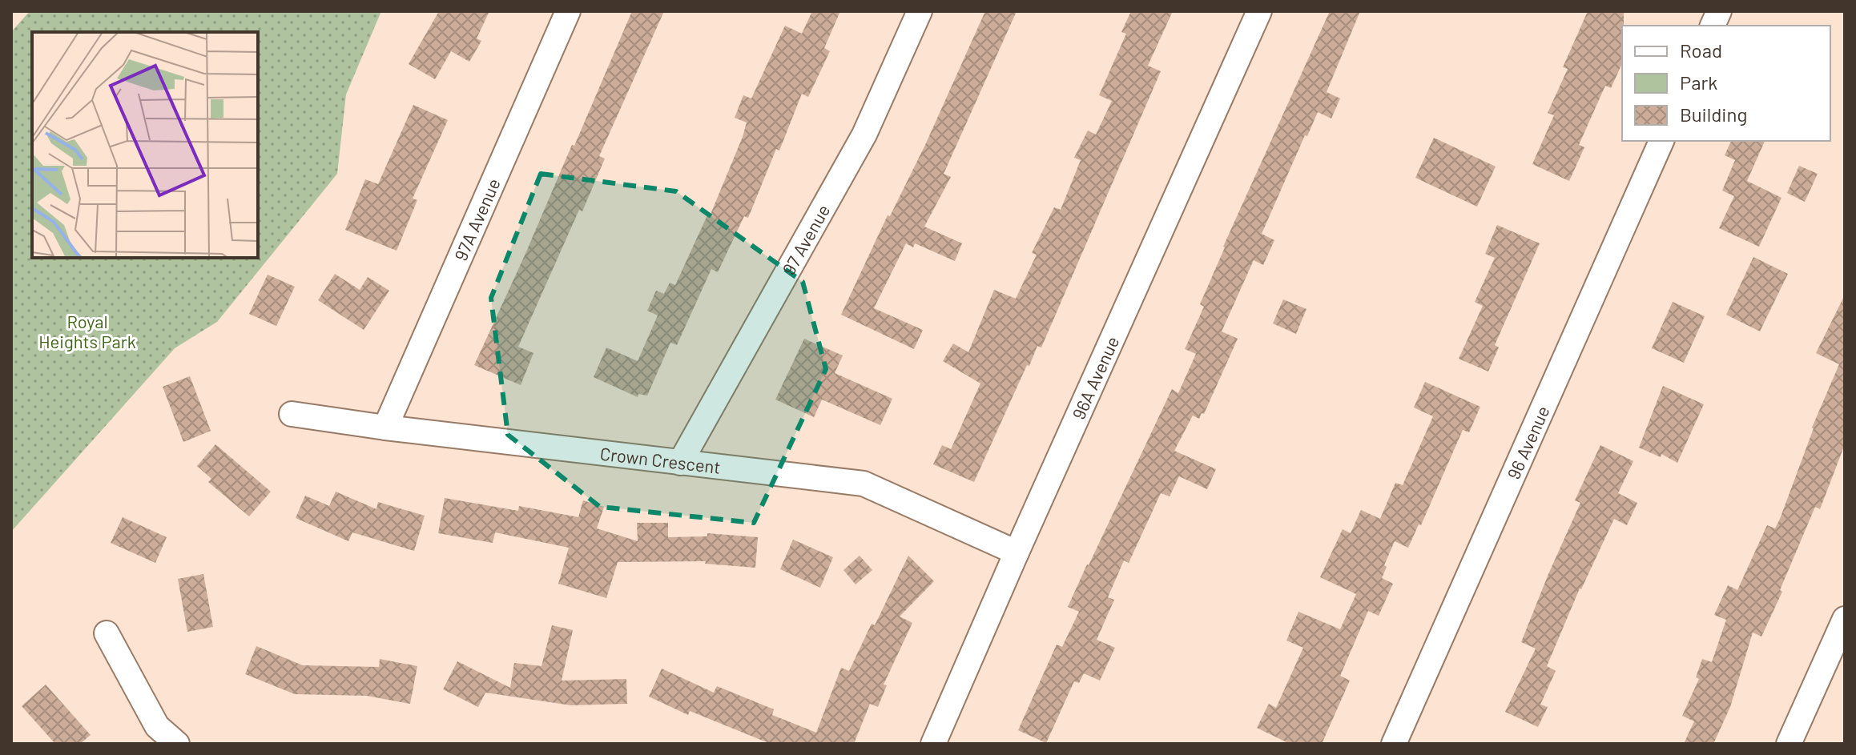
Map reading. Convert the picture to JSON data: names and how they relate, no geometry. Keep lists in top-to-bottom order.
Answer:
{
  "streets": {
    "street": [
      "97A Avenue",
      "97 Avenue",
      "96A Avenue",
      "96 Avenue",
      "Crown Crescent"
    ]
  },
  "crossings": [
    ["97A Avenue", "Crown Crescent"],
    ["97 Avenue", "Crown Crescent"],
    ["96A Avenue", "Crown Crescent"]
  ],
  "parks": ["Royal Heights Park"],
  "legend": ["Road", "Park", "Building"]
}
